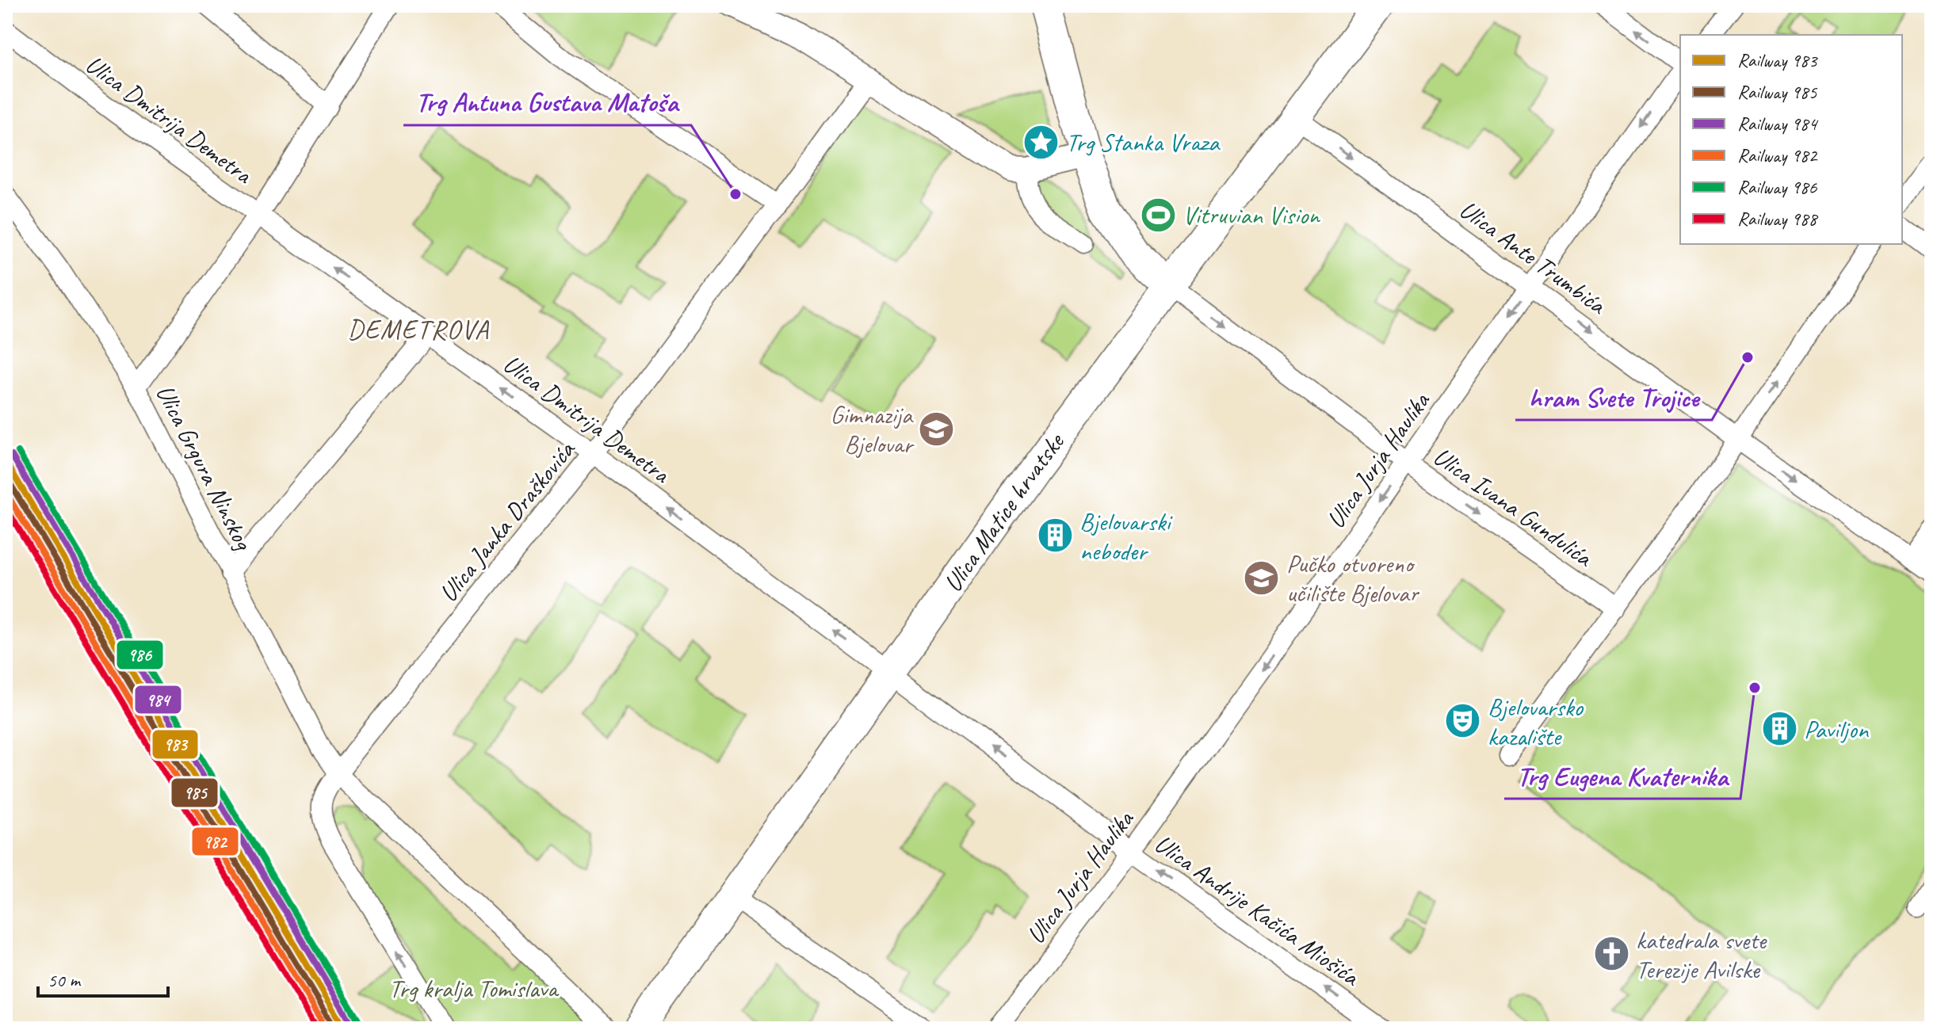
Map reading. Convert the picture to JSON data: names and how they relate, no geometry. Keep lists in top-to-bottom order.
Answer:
{
  "streets": {
    "main road": ["Ulica Matice hrvatske"],
    "street": [
      "Ulica Dmitrija Demetra",
      "Ulica Ante Trumbića",
      "Ulica Jurja Haulika",
      "Ulica Grgura Ninskog",
      "Ulica Ivana Gundulića",
      "Ulica Janka Draškovića",
      "Ulica Andrije Kačića Miošića"
    ]
  },
  "crossings": [
    ["Ulica Dmitrija Demetra", "Ulica Matice hrvatske"],
    ["Ulica Dmitrija Demetra", "Ulica Janka Draškovića"],
    ["Ulica Dmitrija Demetra", "Ulica Andrije Kačića Miošića"],
    ["Ulica Ante Trumbića", "Ulica Jurja Haulika"],
    ["Ulica Ante Trumbića", "Ulica Matice hrvatske"],
    ["Ulica Jurja Haulika", "Ulica Ivana Gundulića"],
    ["Ulica Jurja Haulika", "Ulica Andrije Kačića Miošića"],
    ["Ulica Grgura Ninskog", "Ulica Janka Draškovića"],
    ["Ulica Ivana Gundulića", "Ulica Matice hrvatske"],
    ["Ulica Matice hrvatske", "Ulica Andrije Kačića Miošića"]
  ],
  "one_way": [
    "Ulica Dmitrija Demetra",
    "Ulica Ante Trumbića",
    "Ulica Jurja Haulika",
    "Ulica Ivana Gundulića",
    "Ulica Andrije Kačića Miošića"
  ],
  "districts": ["DEMETROVA"],
  "parks": ["Trg kralja Tomislava"],
  "places": {
    "place": ["Trg Stanka Vraza"],
    "other": ["Trg Antuna Gustava Matoša", "hram Svete Trojice", "Trg Eugena Kvaternika"],
    "sports": ["Vitruvian Vision"],
    "school or university": ["Gimnazija Bjelovar", "Pučko otvoreno učilište Bjelovar"],
    "building": ["Bjelovarski neboder", "Paviljon"],
    "theatre": ["Bjelovarsko kazalište"],
    "church": ["katedrala svete Terezije Avilske"]
  },
  "lines": [
    "rail line 986",
    "rail line 984",
    "rail line 983",
    "rail line 985",
    "rail line 982",
    "rail line 988"
  ],
  "legend": [
    "Railway 983",
    "Railway 985",
    "Railway 984",
    "Railway 982",
    "Railway 986",
    "Railway 988"
  ],
  "scale_bar": "50 m"
}
